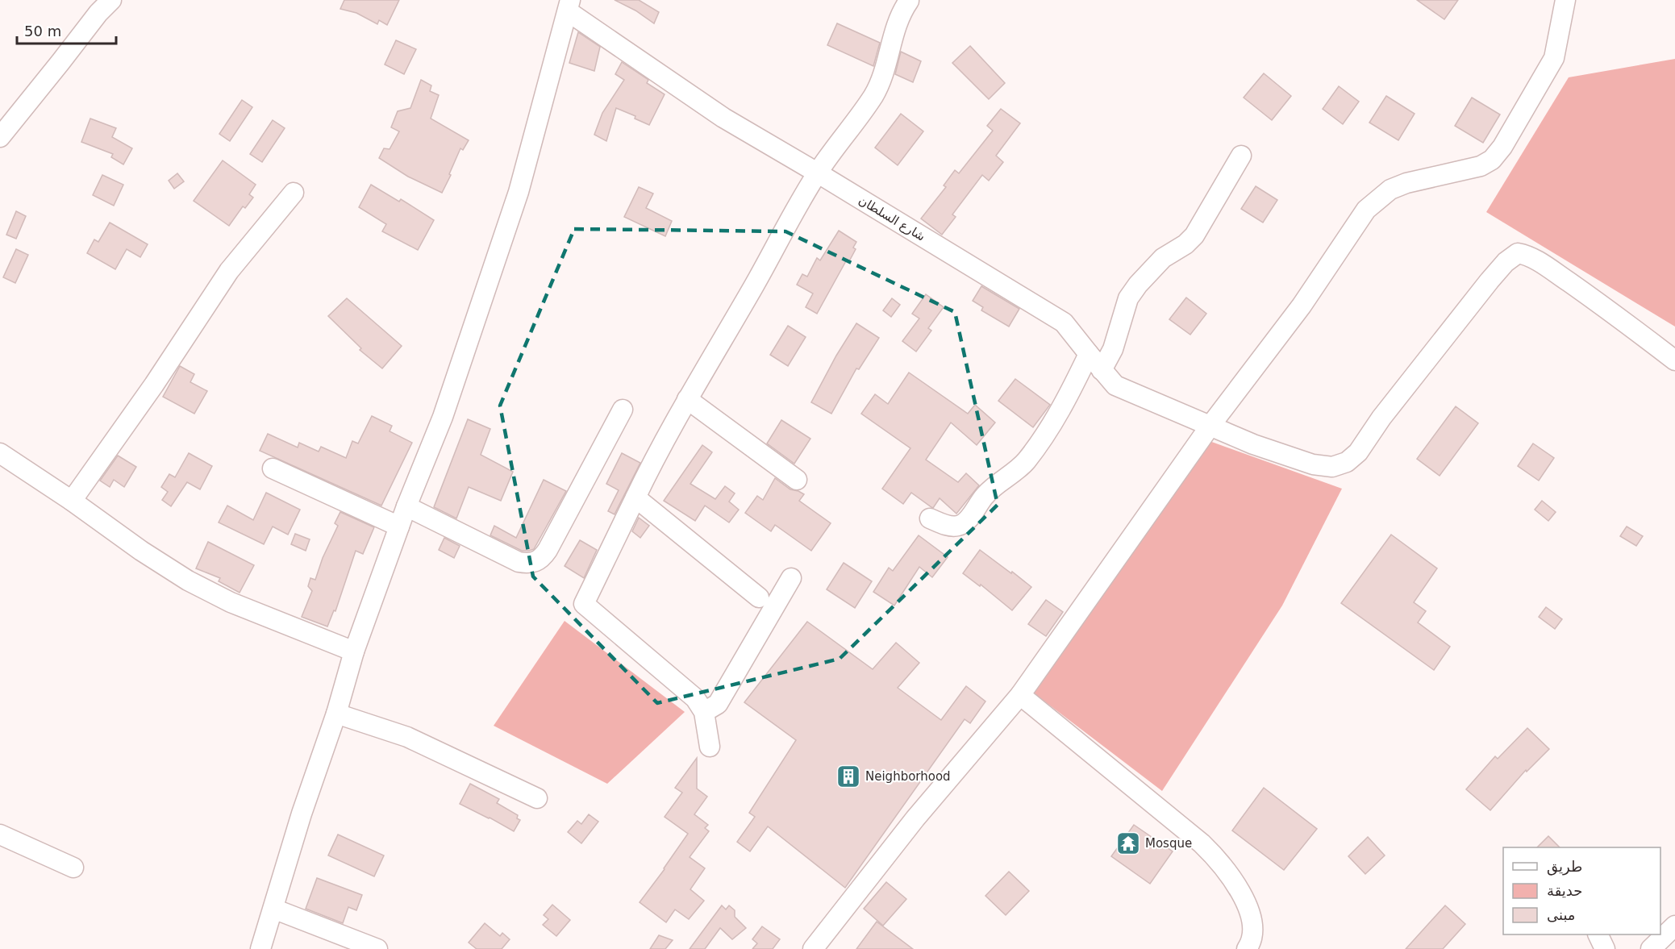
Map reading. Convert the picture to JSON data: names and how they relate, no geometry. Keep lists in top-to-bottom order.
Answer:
{
  "streets": {
    "street": ["شارع السلطان"]
  },
  "places": {
    "building": ["Neighborhood"],
    "temple": ["Mosque"]
  },
  "legend": ["طريق", "حديقة", "مبنى"],
  "scale_bar": "50 m"
}
